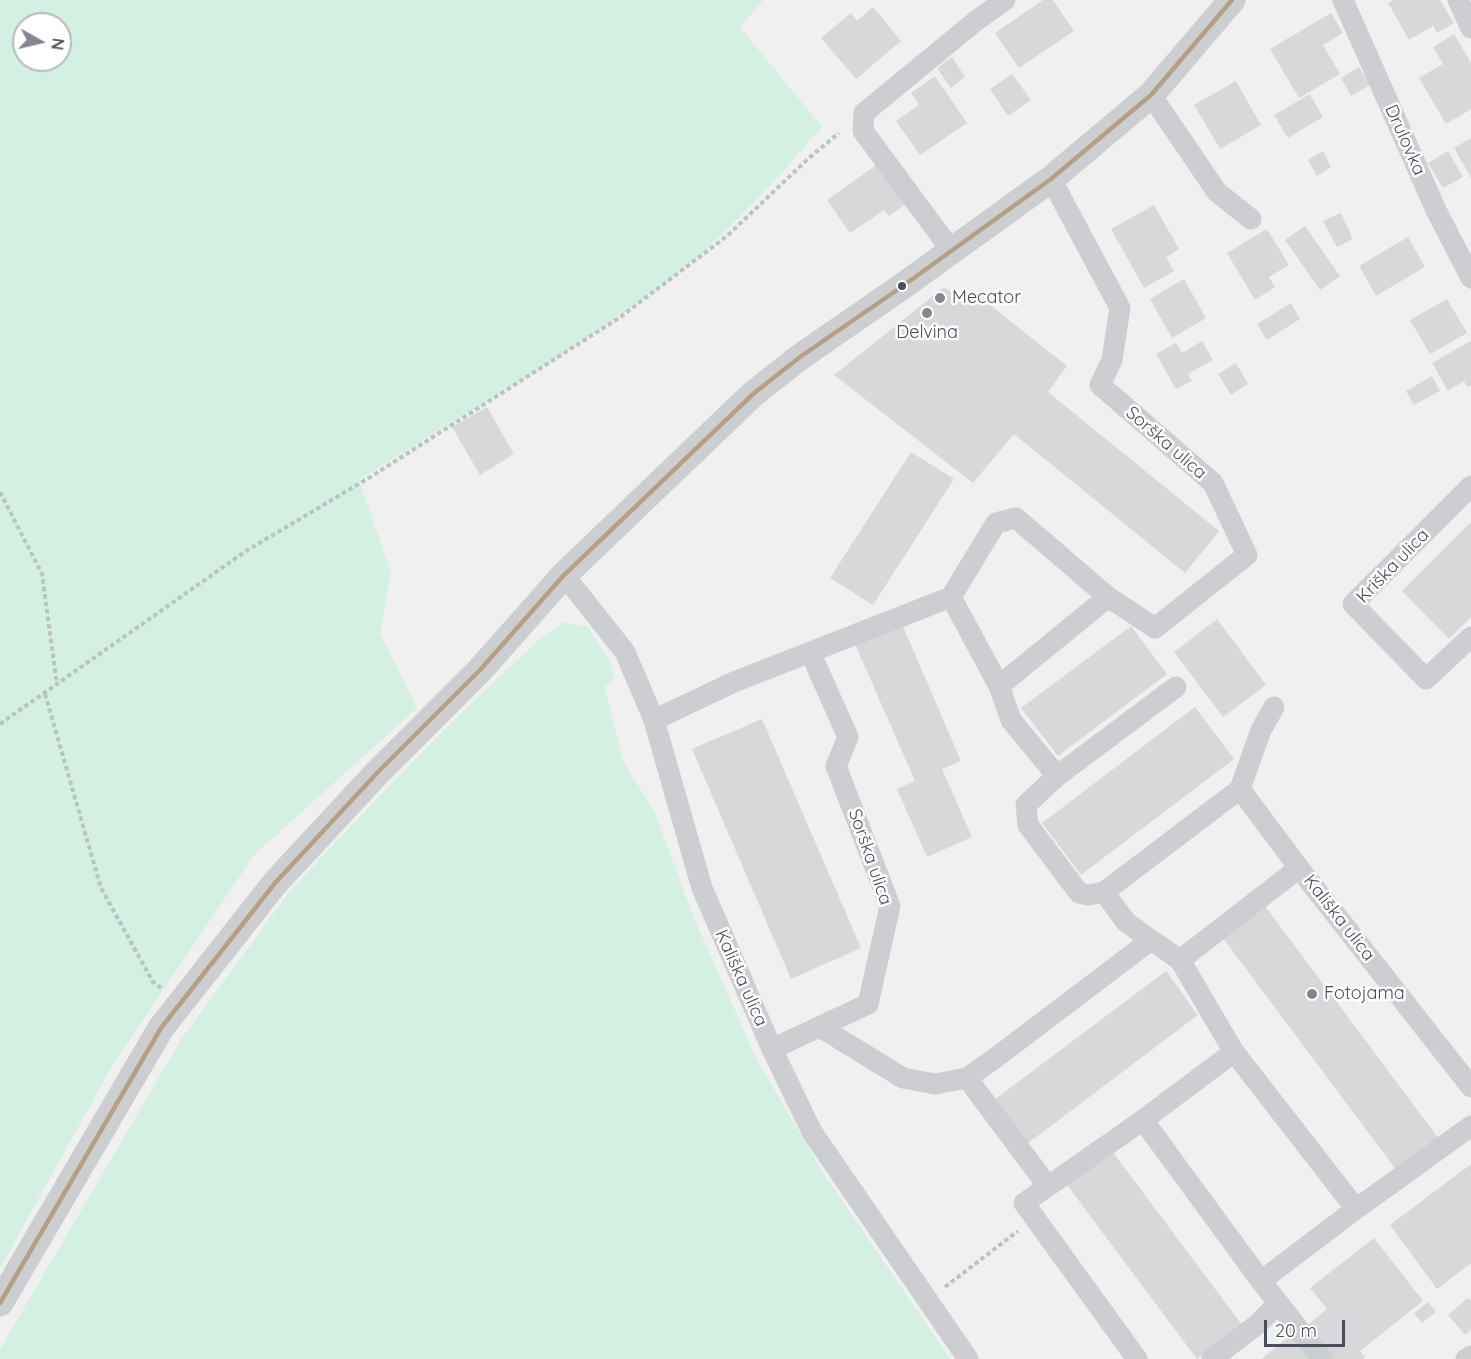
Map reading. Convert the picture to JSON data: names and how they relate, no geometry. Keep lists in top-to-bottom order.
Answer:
{
  "streets": {
    "street": [
      "Drulovka",
      "Sorška ulica",
      "Kriška ulica",
      "Kališka ulica"
    ]
  },
  "crossings": [
    ["Sorška ulica", "Kališka ulica"]
  ],
  "places": ["Mecator", "Delvina", "Fotojama"],
  "scale_bar": "20 m",
  "north": "right"
}
